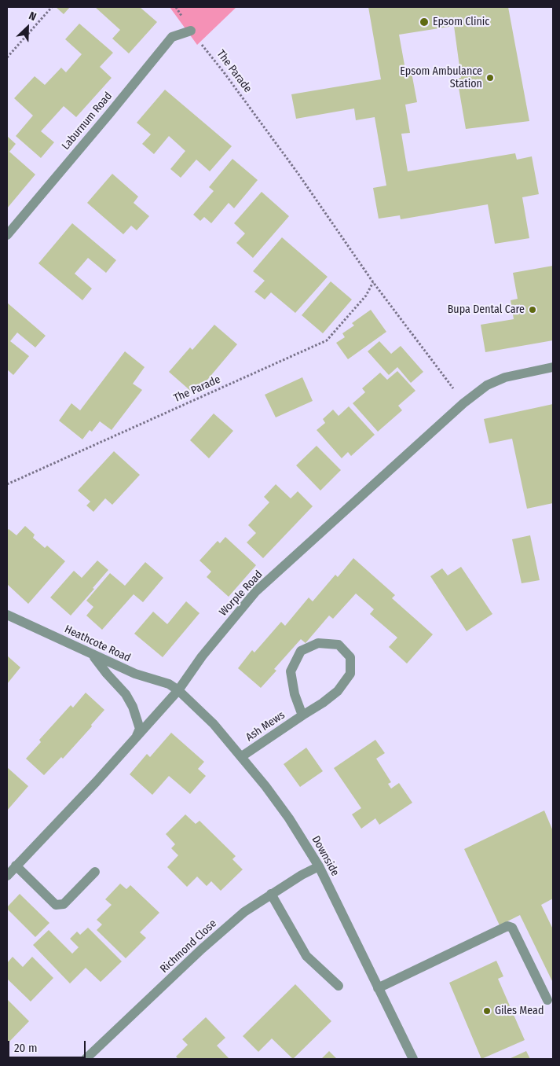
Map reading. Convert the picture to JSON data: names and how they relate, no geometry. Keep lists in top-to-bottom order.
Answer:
{
  "streets": {
    "street": [
      "Laburnum Road",
      "Worple Road",
      "Heathcote Road",
      "Ash Mews",
      "Downside",
      "Richmond Close"
    ],
    "path": ["The Parade"]
  },
  "crossings": [
    ["The Parade", "Laburnum Road"],
    ["The Parade", "Worple Road"],
    ["Worple Road", "Heathcote Road"],
    ["Worple Road", "Downside"],
    ["Heathcote Road", "Downside"],
    ["Ash Mews", "Downside"],
    ["Downside", "Richmond Close"]
  ],
  "places": [
    "Epsom Clinic",
    "Epsom Ambulance Station",
    "Bupa Dental Care",
    "Giles Mead"
  ],
  "scale_bar": "20 m",
  "north": "top right"
}
